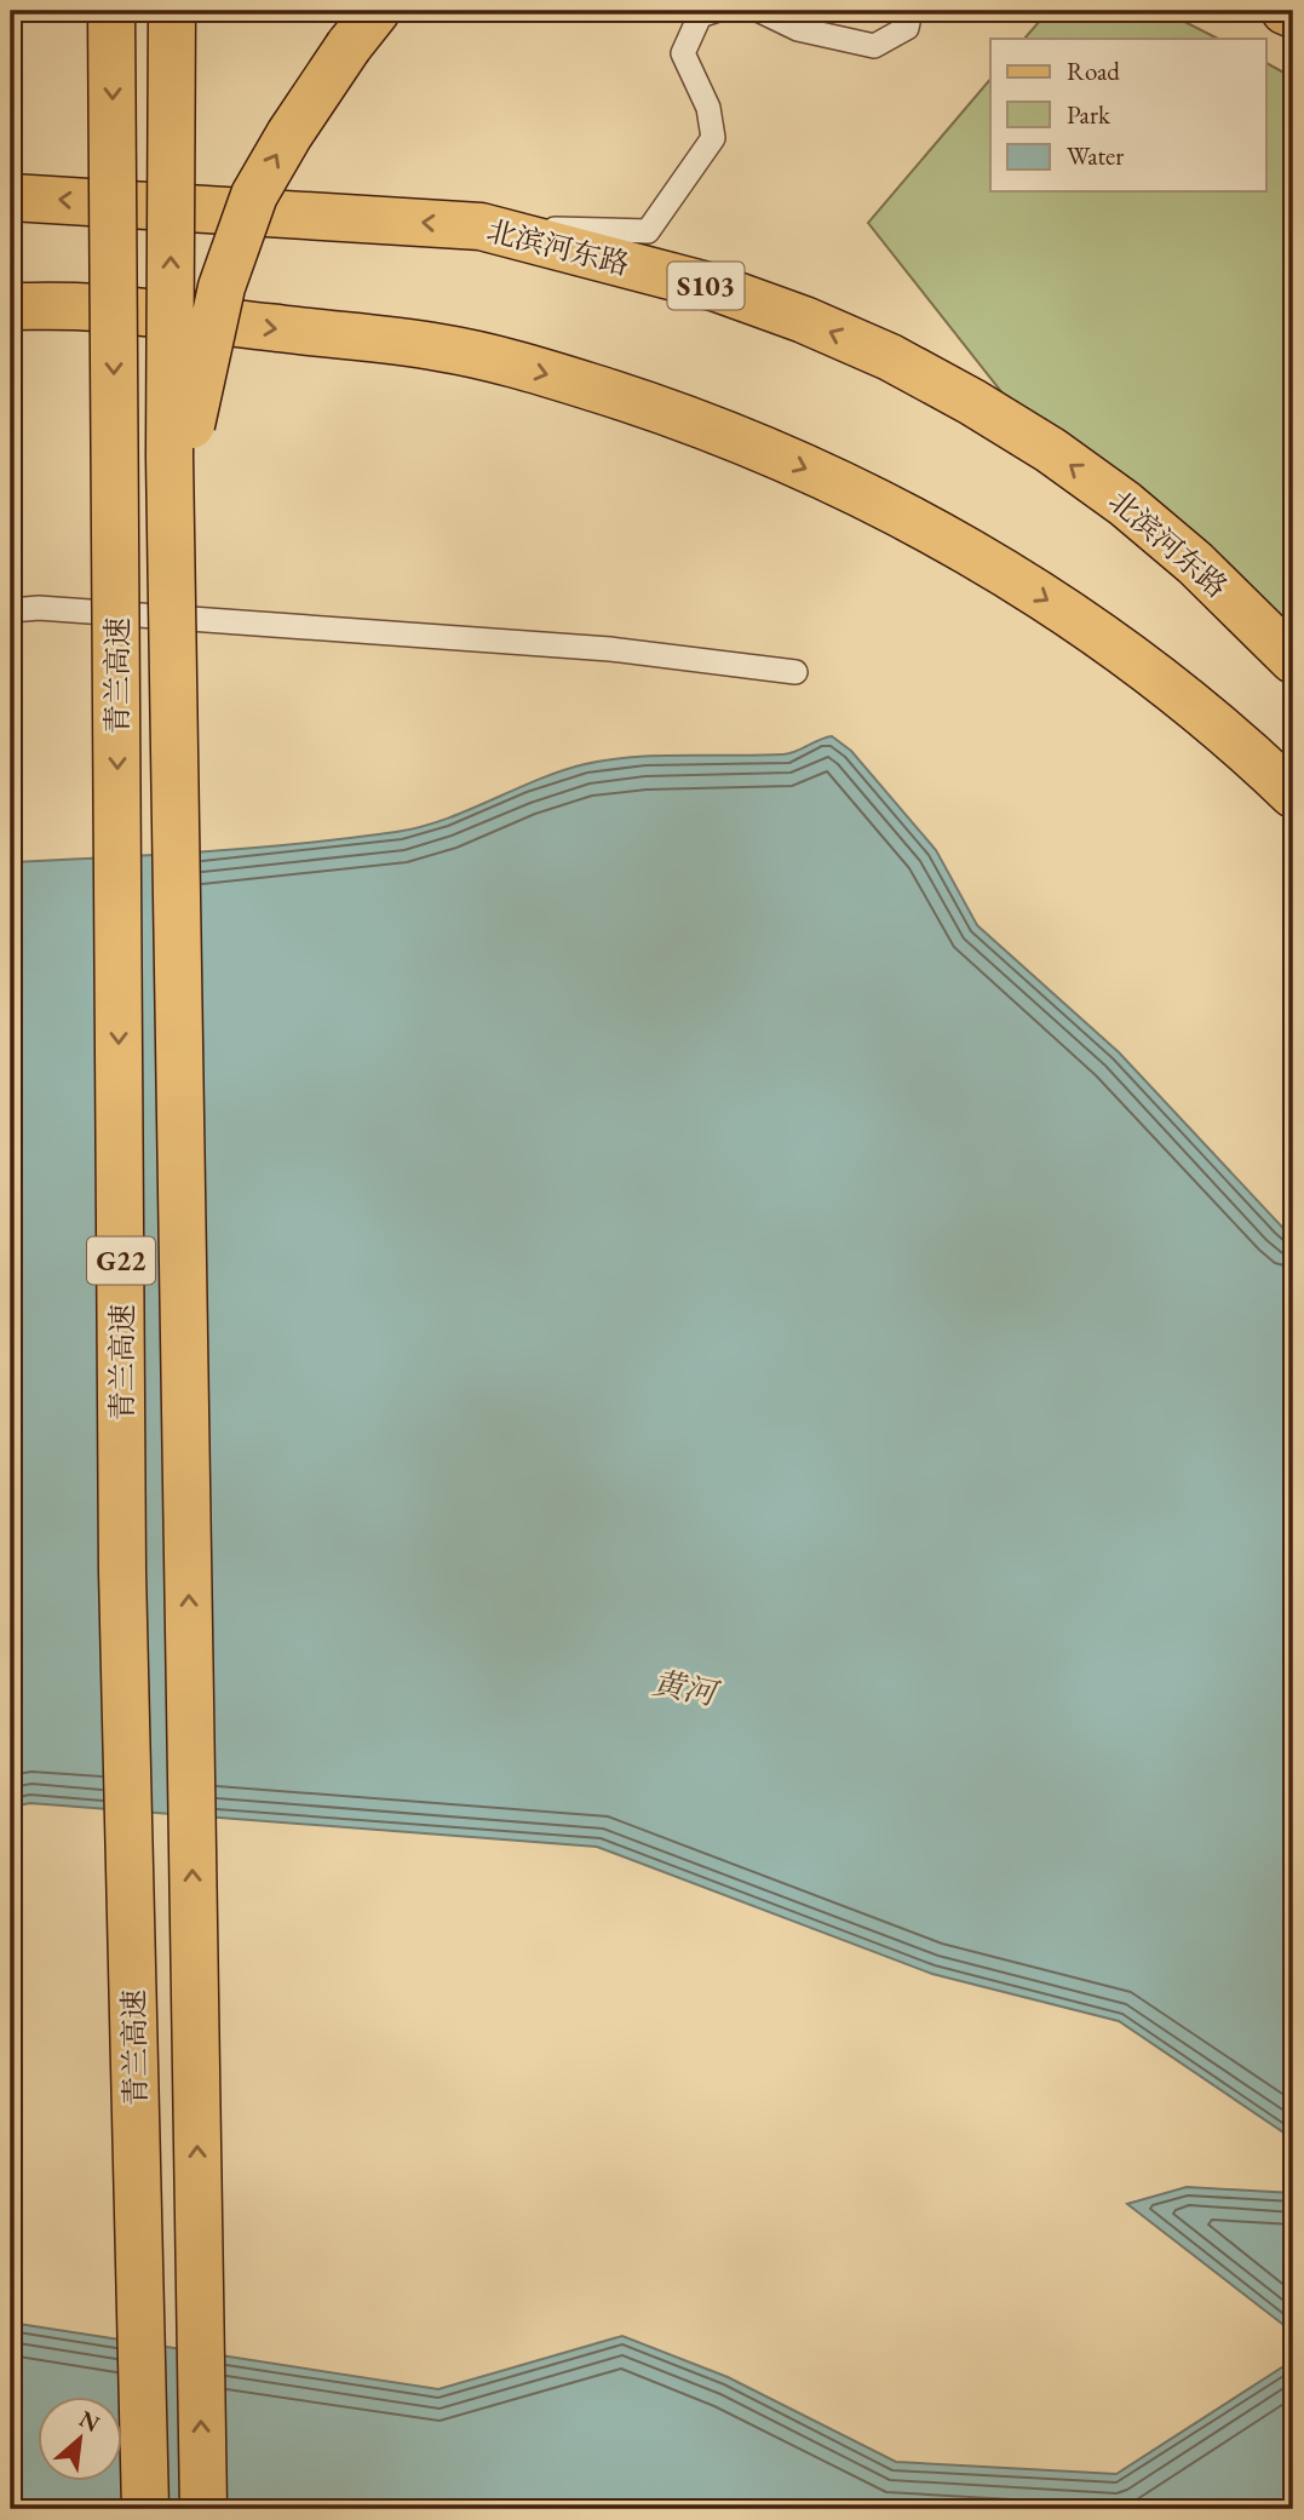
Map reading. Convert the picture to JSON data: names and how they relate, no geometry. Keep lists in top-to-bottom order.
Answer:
{
  "streets": {
    "main road": [
      "北滨河东路",
      "S103",
      "青兰高速",
      "G22"
    ]
  },
  "water": ["黄河"],
  "legend": ["Road", "Park", "Water"],
  "north": "top right"
}
